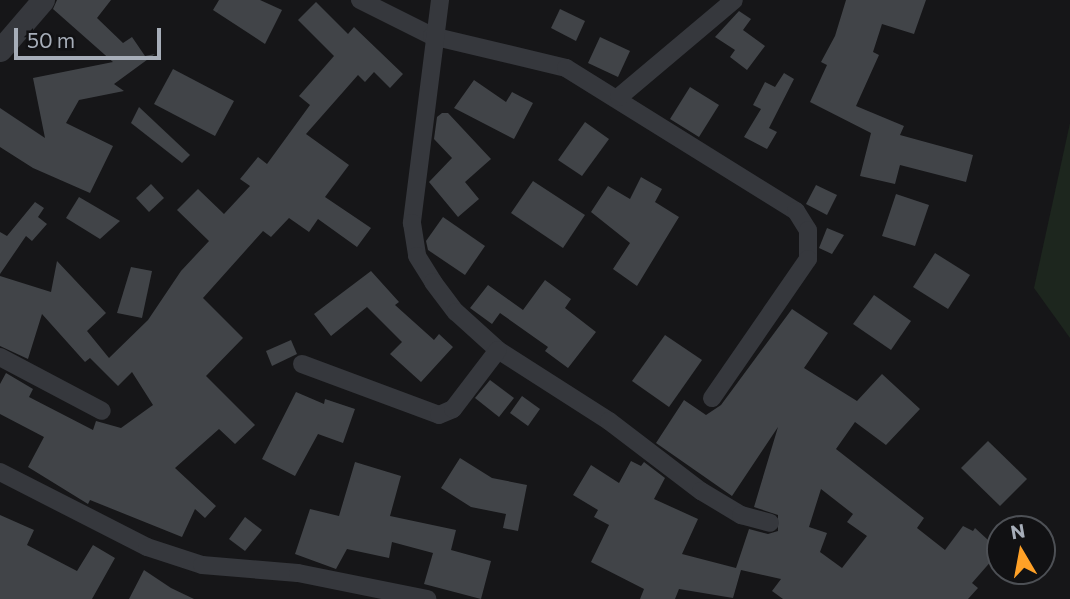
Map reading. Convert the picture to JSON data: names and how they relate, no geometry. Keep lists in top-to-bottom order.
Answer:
{
  "scale_bar": "50 m",
  "north": "top"
}
